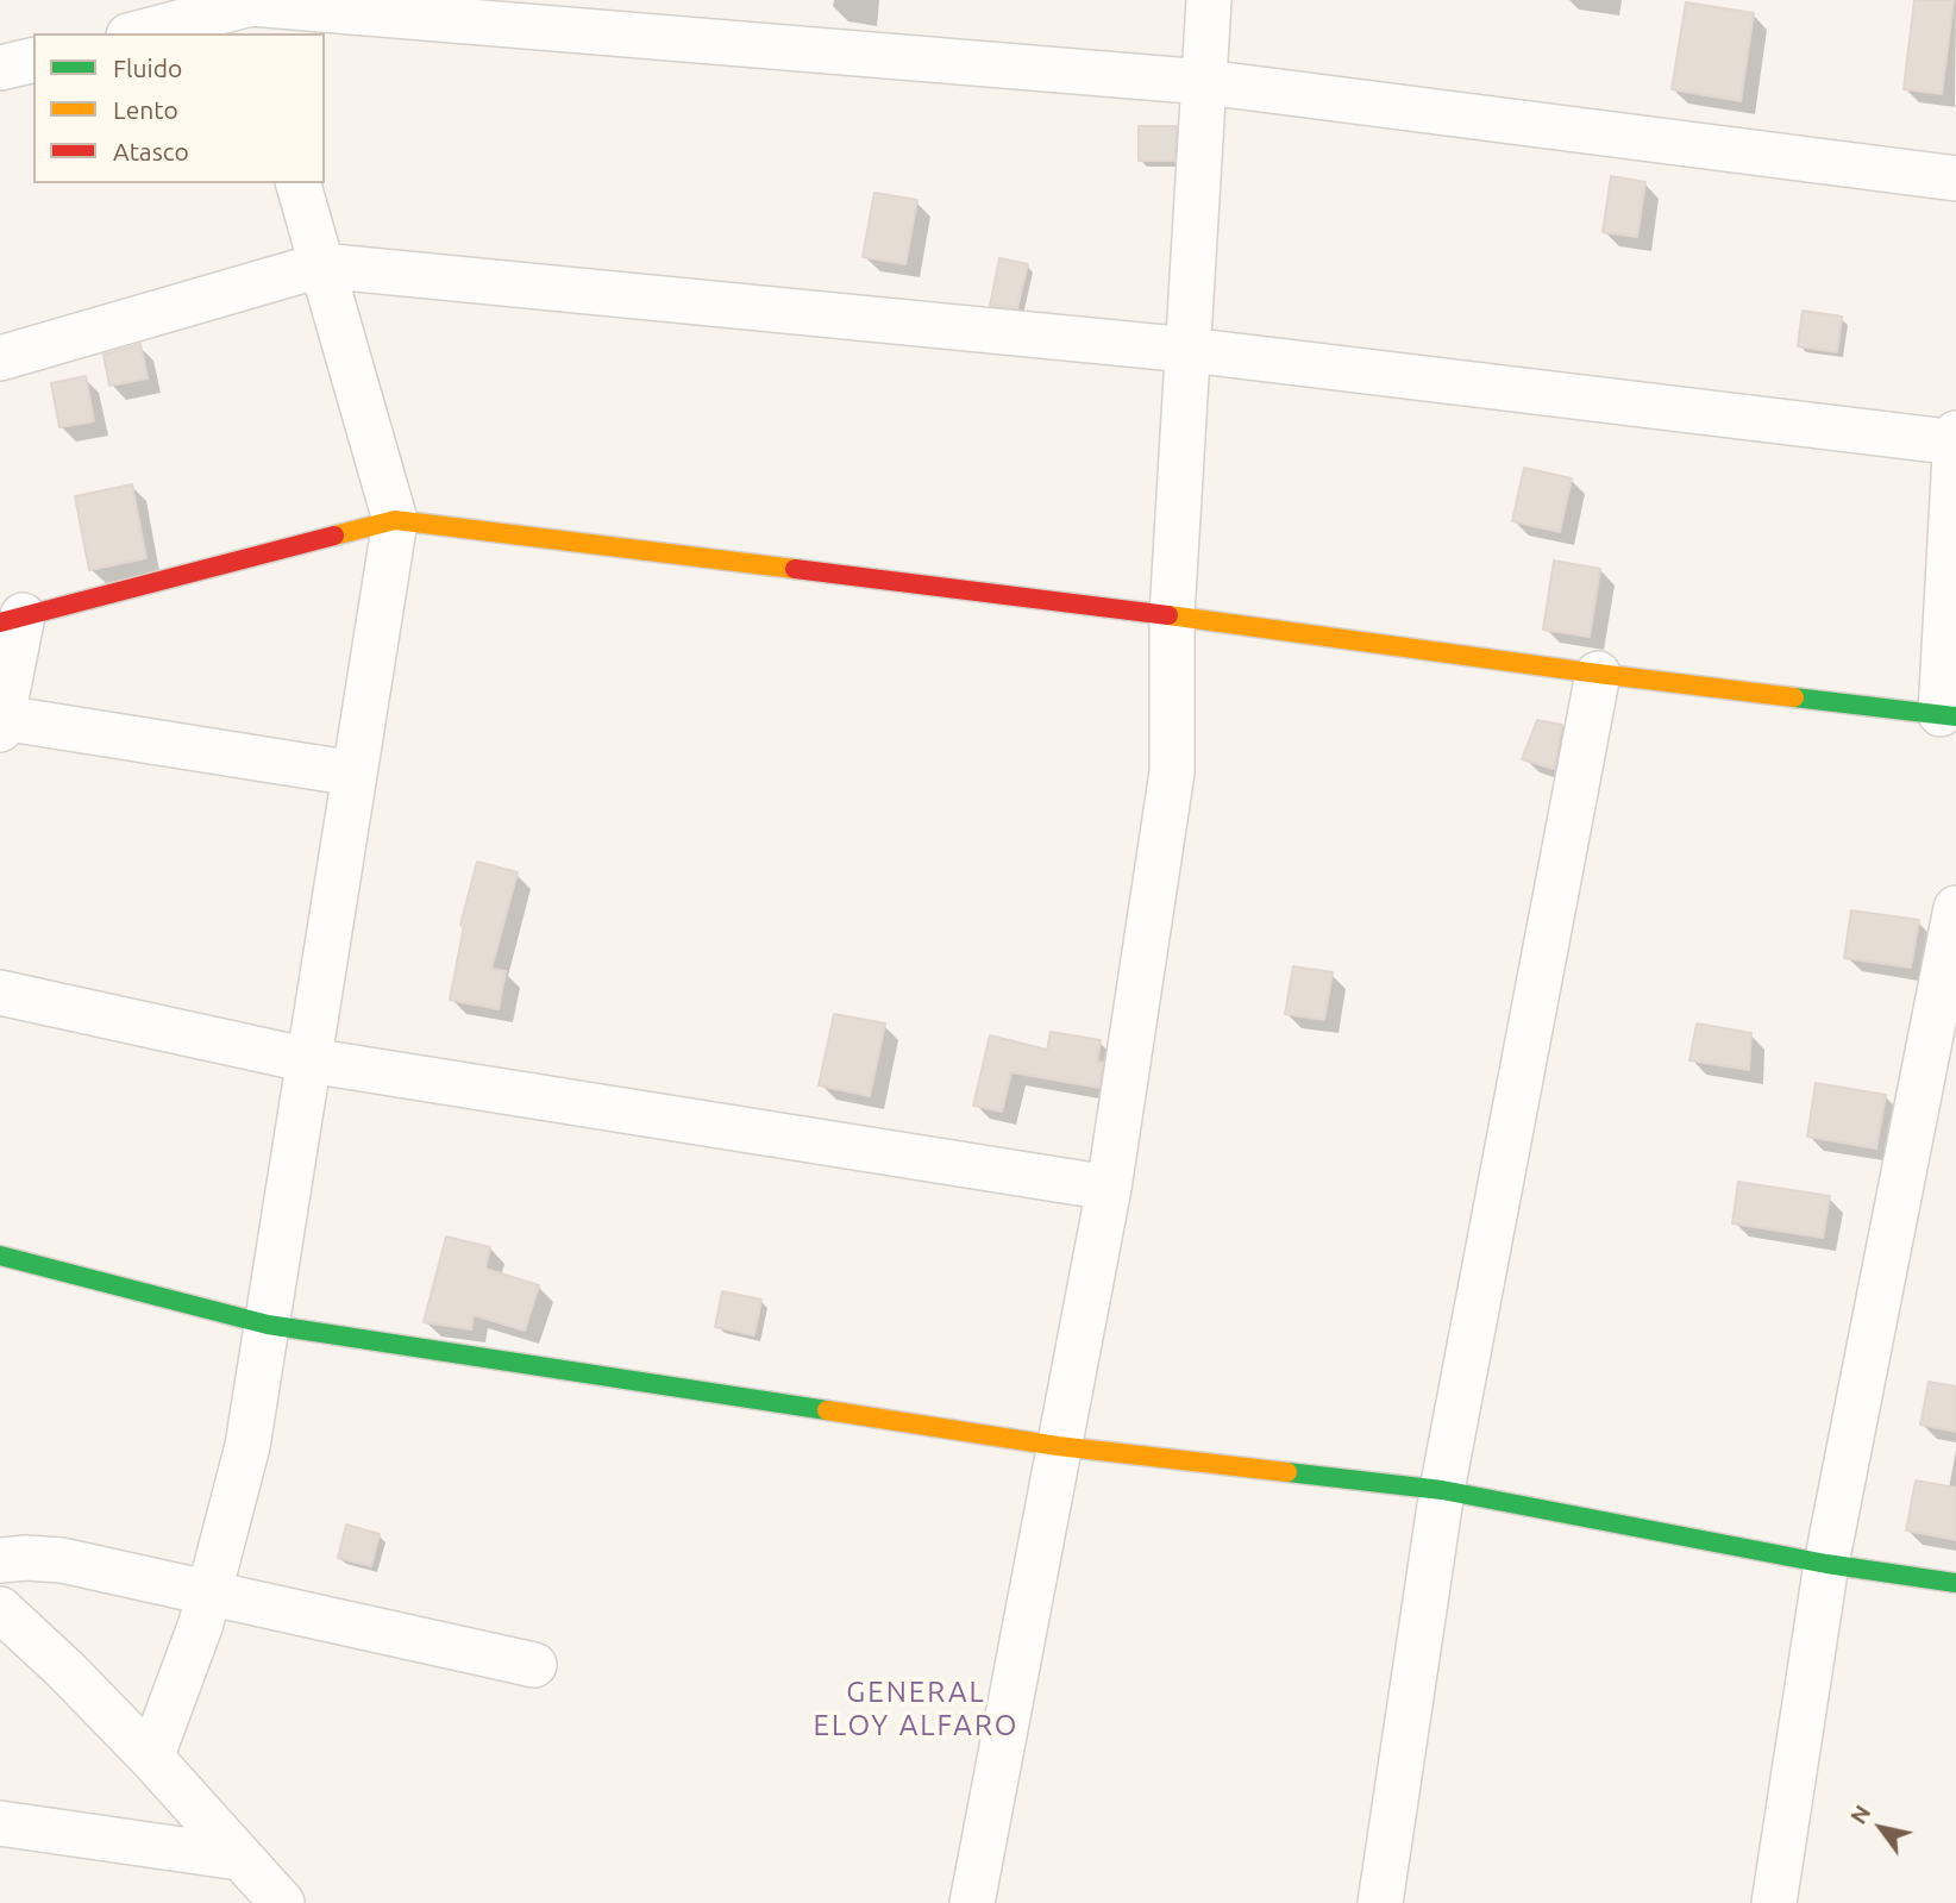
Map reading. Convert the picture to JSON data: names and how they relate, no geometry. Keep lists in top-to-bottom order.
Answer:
{
  "districts": ["GENERAL ELOY ALFARO"],
  "legend": ["Fluido", "Lento", "Atasco"],
  "north": "top left"
}
